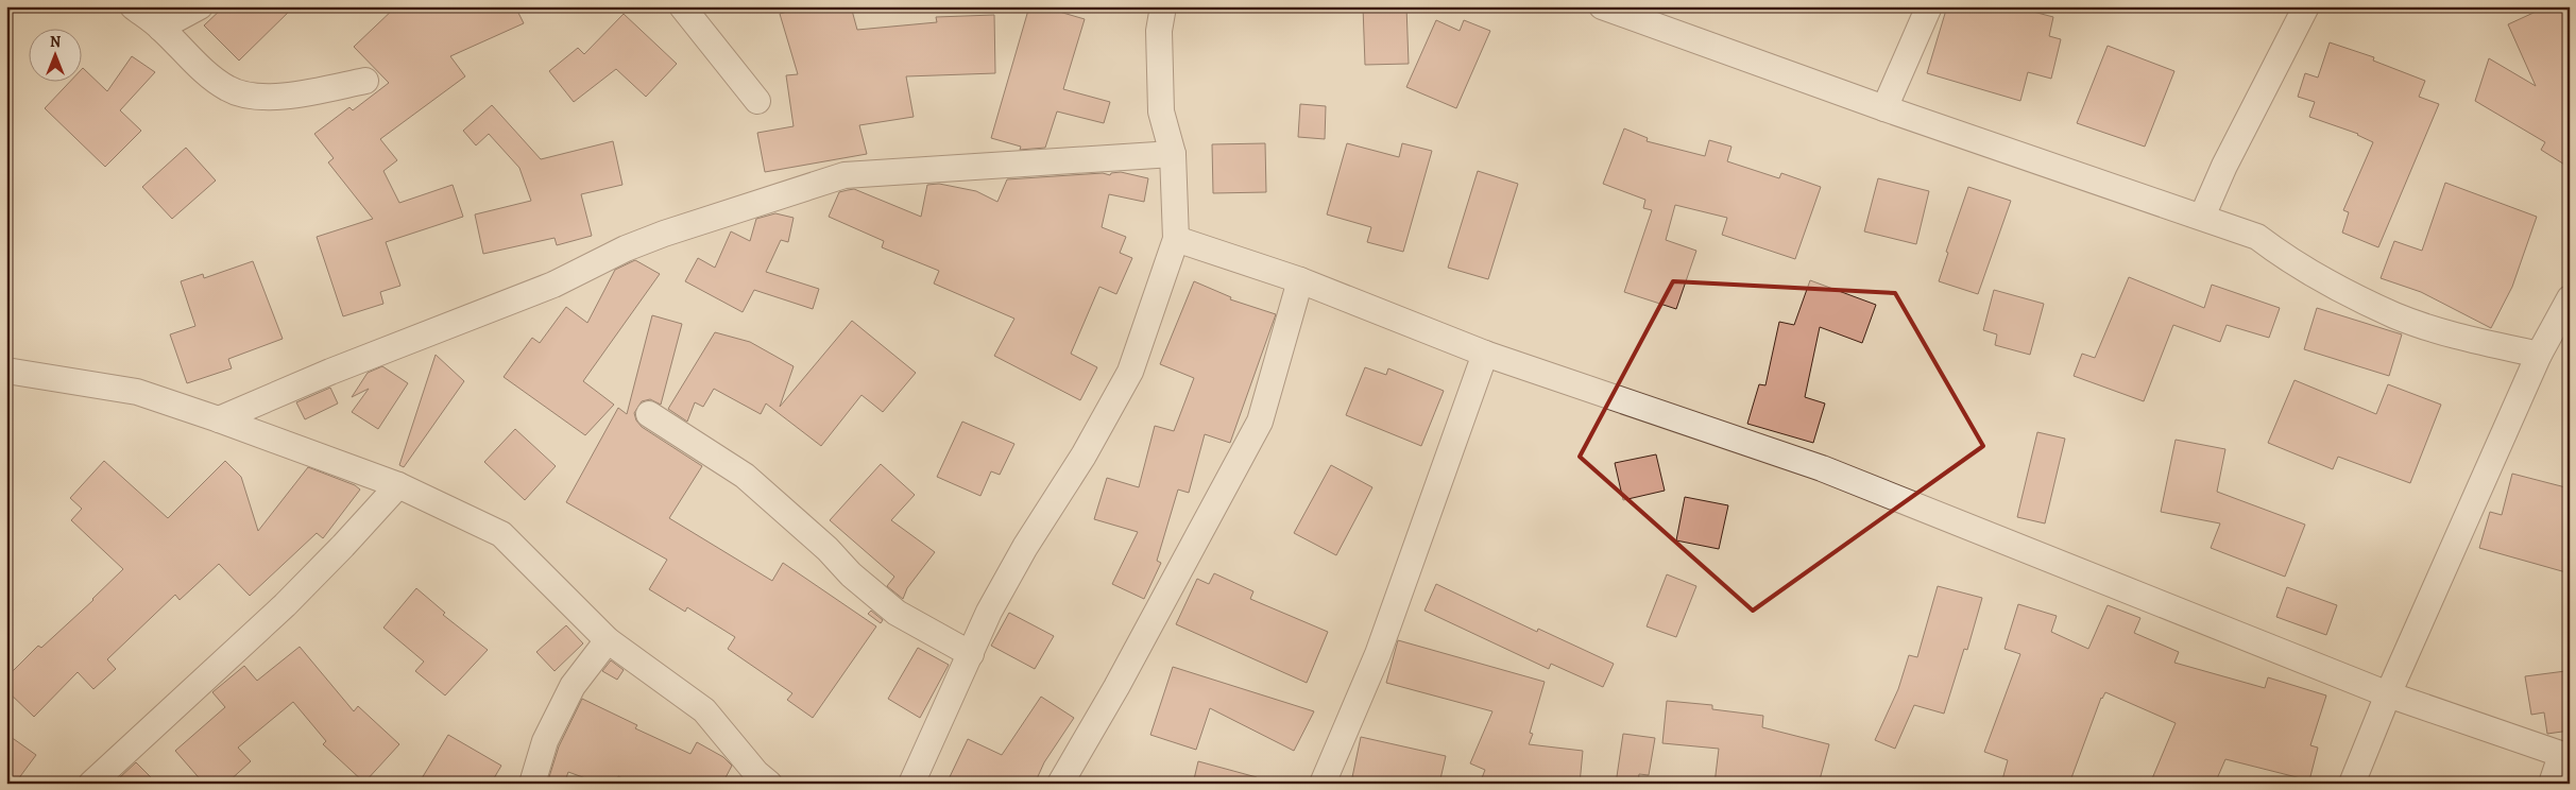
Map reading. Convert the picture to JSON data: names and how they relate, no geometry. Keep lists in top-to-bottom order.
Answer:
{
  "north": "top"
}
